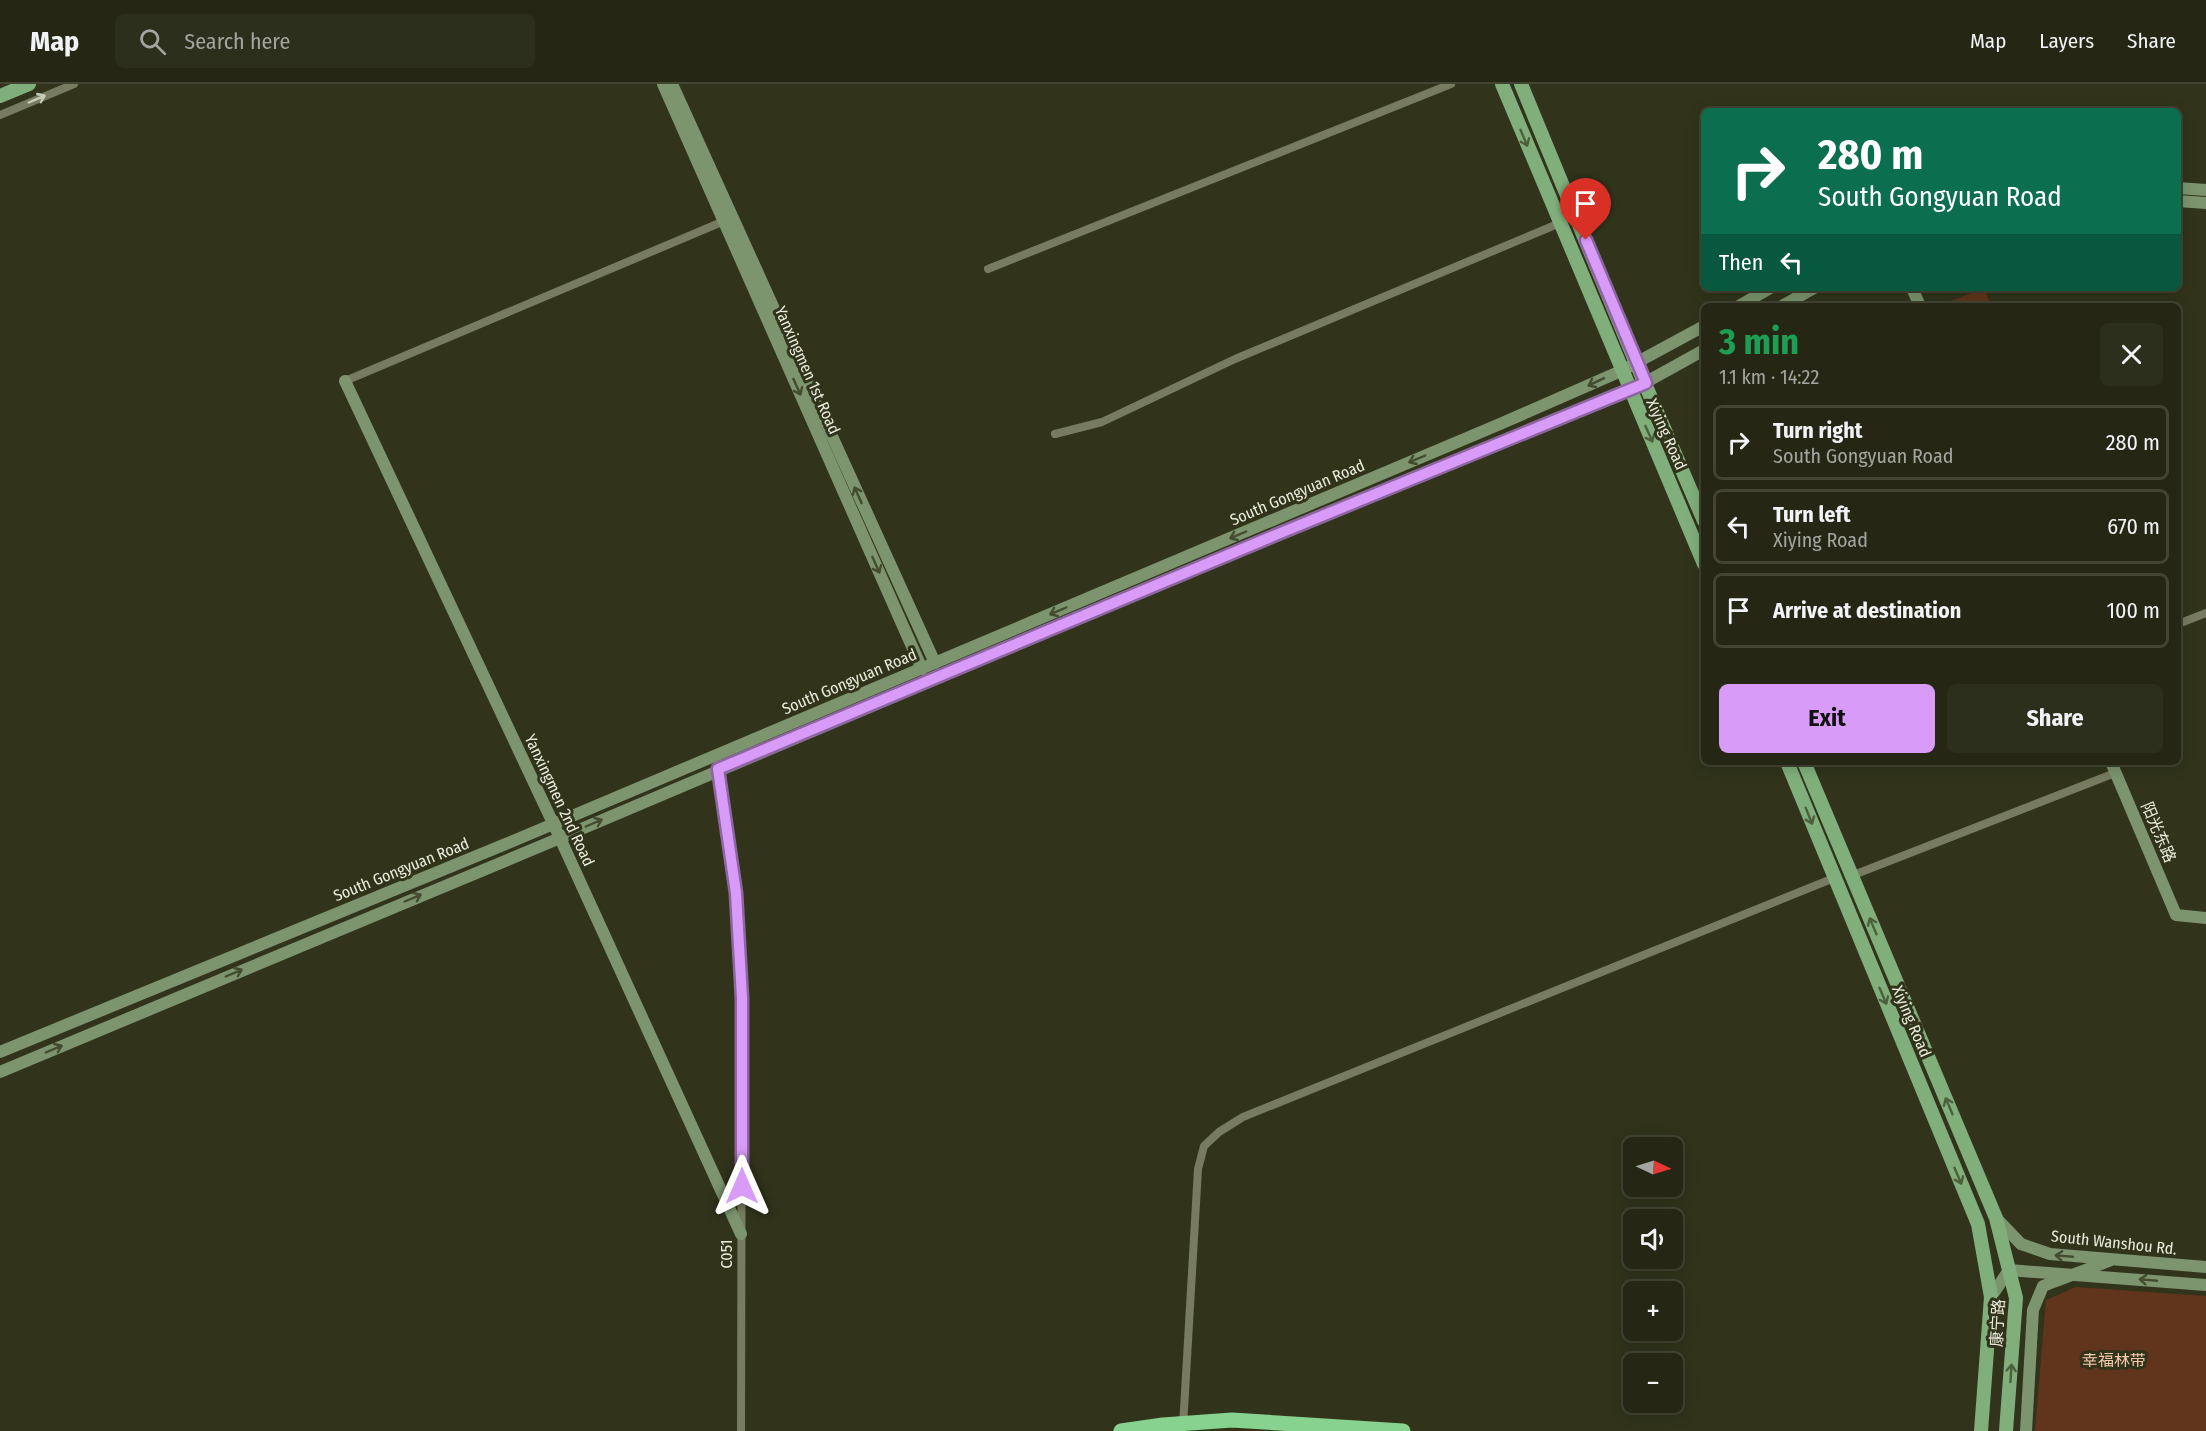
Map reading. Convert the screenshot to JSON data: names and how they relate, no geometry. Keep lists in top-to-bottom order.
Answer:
{
  "streets": {
    "main road": [
      "Yanxingmen 1st Road",
      "Xiying Road",
      "South Gongyuan Road",
      "Yanxingmen 2nd Road",
      "阳光东路",
      "South Wanshou Rd.",
      "康宁路"
    ],
    "street": ["C051"]
  },
  "crossings": [
    ["Yanxingmen 1st Road", "South Gongyuan Road"],
    ["Xiying Road", "South Gongyuan Road"],
    ["Xiying Road", "South Wanshou Rd."],
    ["Xiying Road", "康宁路"],
    ["South Gongyuan Road", "Yanxingmen 2nd Road"],
    ["South Gongyuan Road", "C051"],
    ["Yanxingmen 2nd Road", "C051"],
    ["South Wanshou Rd.", "康宁路"]
  ],
  "one_way": ["康宁路"],
  "parks": ["幸福林带"],
  "north": "right",
  "page": {
    "header": "Map",
    "search": "Search here",
    "nav": ["Map", "Layers", "Share"],
    "turn": ["280 m", "South Gongyuan Road"],
    "then": "Then",
    "heading": ["3 min", "1.1 km · 14:22"],
    "list": [
      {
        "name": "Turn right",
        "note": "South Gongyuan Road",
        "value": "280 m"
      },
      {
        "name": "Turn left",
        "note": "Xiying Road",
        "value": "670 m"
      },
      {
        "name": "Arrive at destination",
        "value": "100 m"
      }
    ],
    "buttons": ["Exit", "Share"],
    "map_buttons": ["+", "−"]
  }
}
